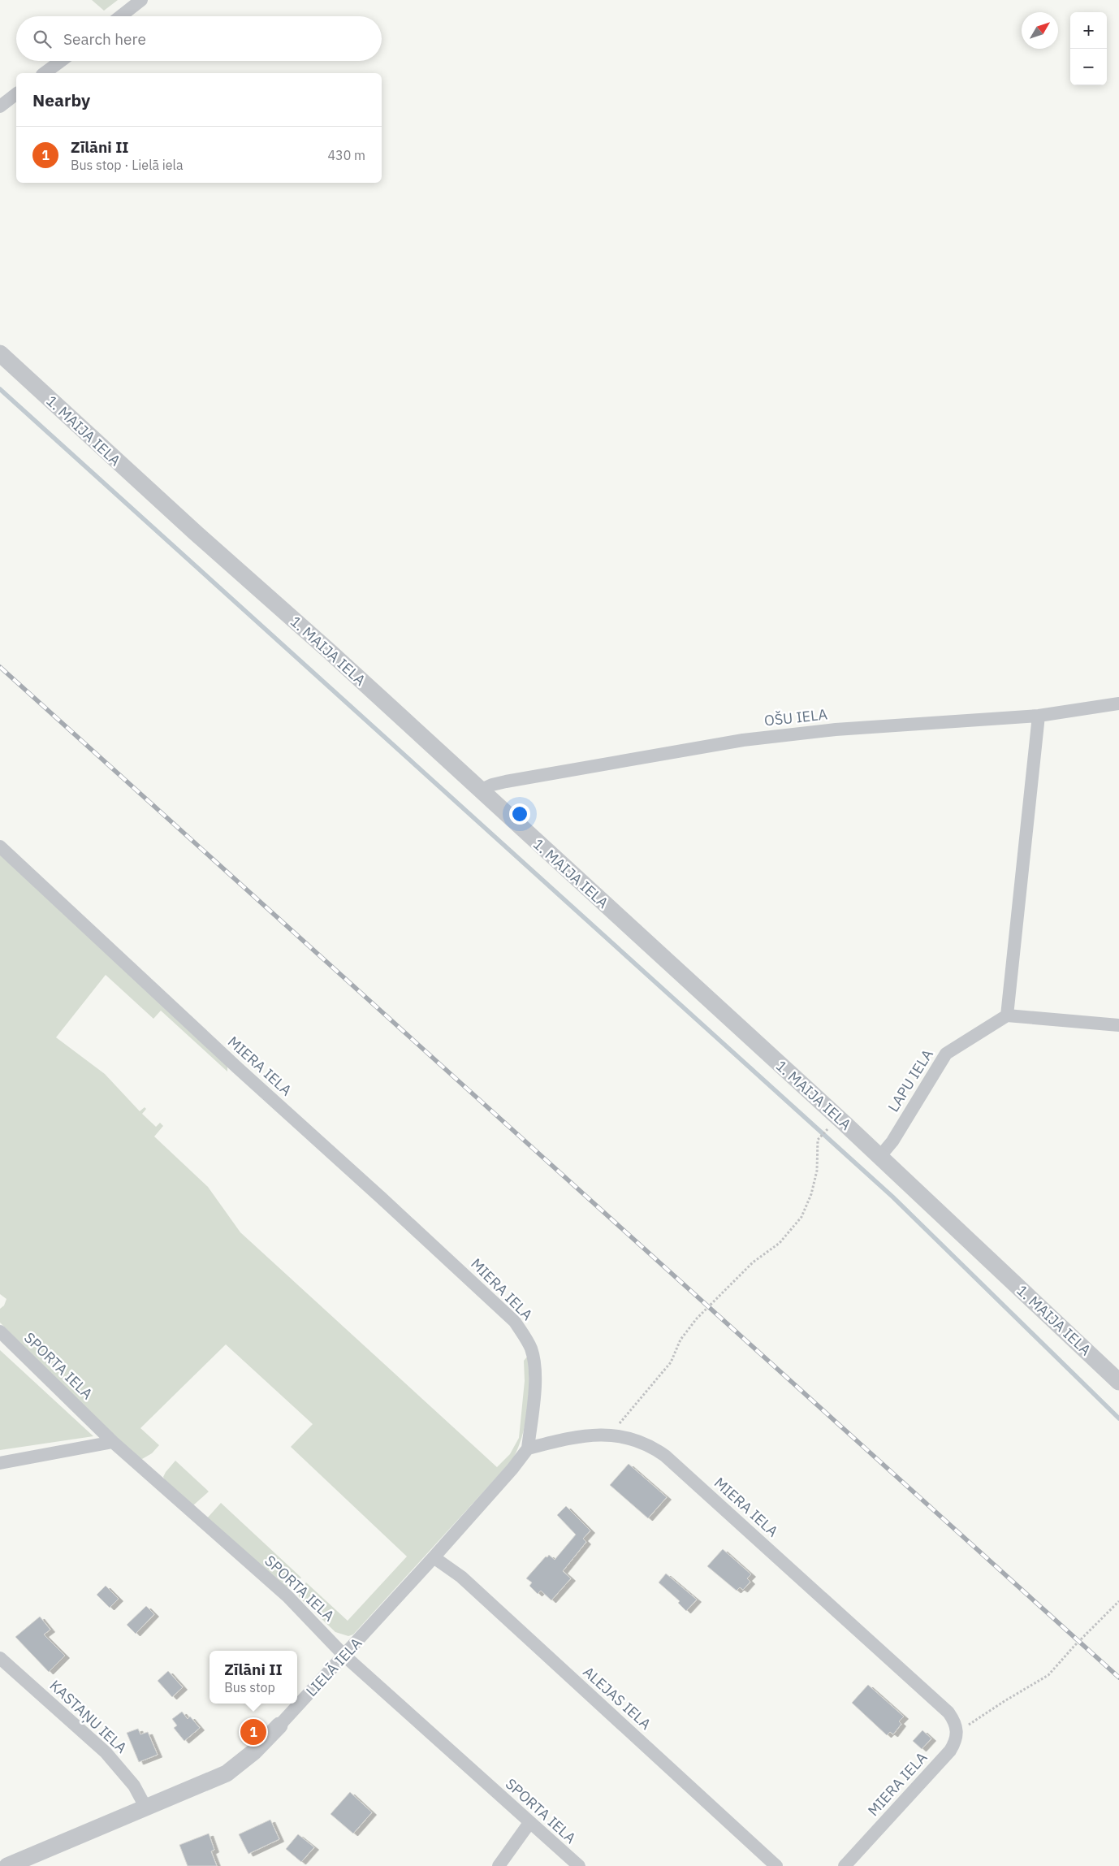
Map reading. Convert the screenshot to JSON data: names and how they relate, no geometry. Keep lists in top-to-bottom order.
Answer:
{
  "streets": {
    "street": [
      "1. MAIJA IELA",
      "OŠU IELA",
      "MIERA IELA",
      "LAPU IELA",
      "SPORTA IELA",
      "LIELĀ IELA",
      "ALEJAS IELA",
      "KASTAŅU IELA"
    ]
  },
  "crossings": [
    ["1. MAIJA IELA", "OŠU IELA"],
    ["1. MAIJA IELA", "LAPU IELA"],
    ["MIERA IELA", "LIELĀ IELA"],
    ["SPORTA IELA", "LIELĀ IELA"],
    ["LIELĀ IELA", "ALEJAS IELA"],
    ["LIELĀ IELA", "KASTAŅU IELA"]
  ],
  "north": "top right",
  "page": {
    "map_buttons": ["+", "−"],
    "search": "Search here",
    "heading": "Nearby",
    "list": [
      {
        "mark": "1",
        "name": "Zīlāni II",
        "note": "Bus stop · Lielā iela",
        "value": "430 m"
      }
    ],
    "popup": ["Zīlāni II", "Bus stop"],
    "pins": "1"
  }
}
